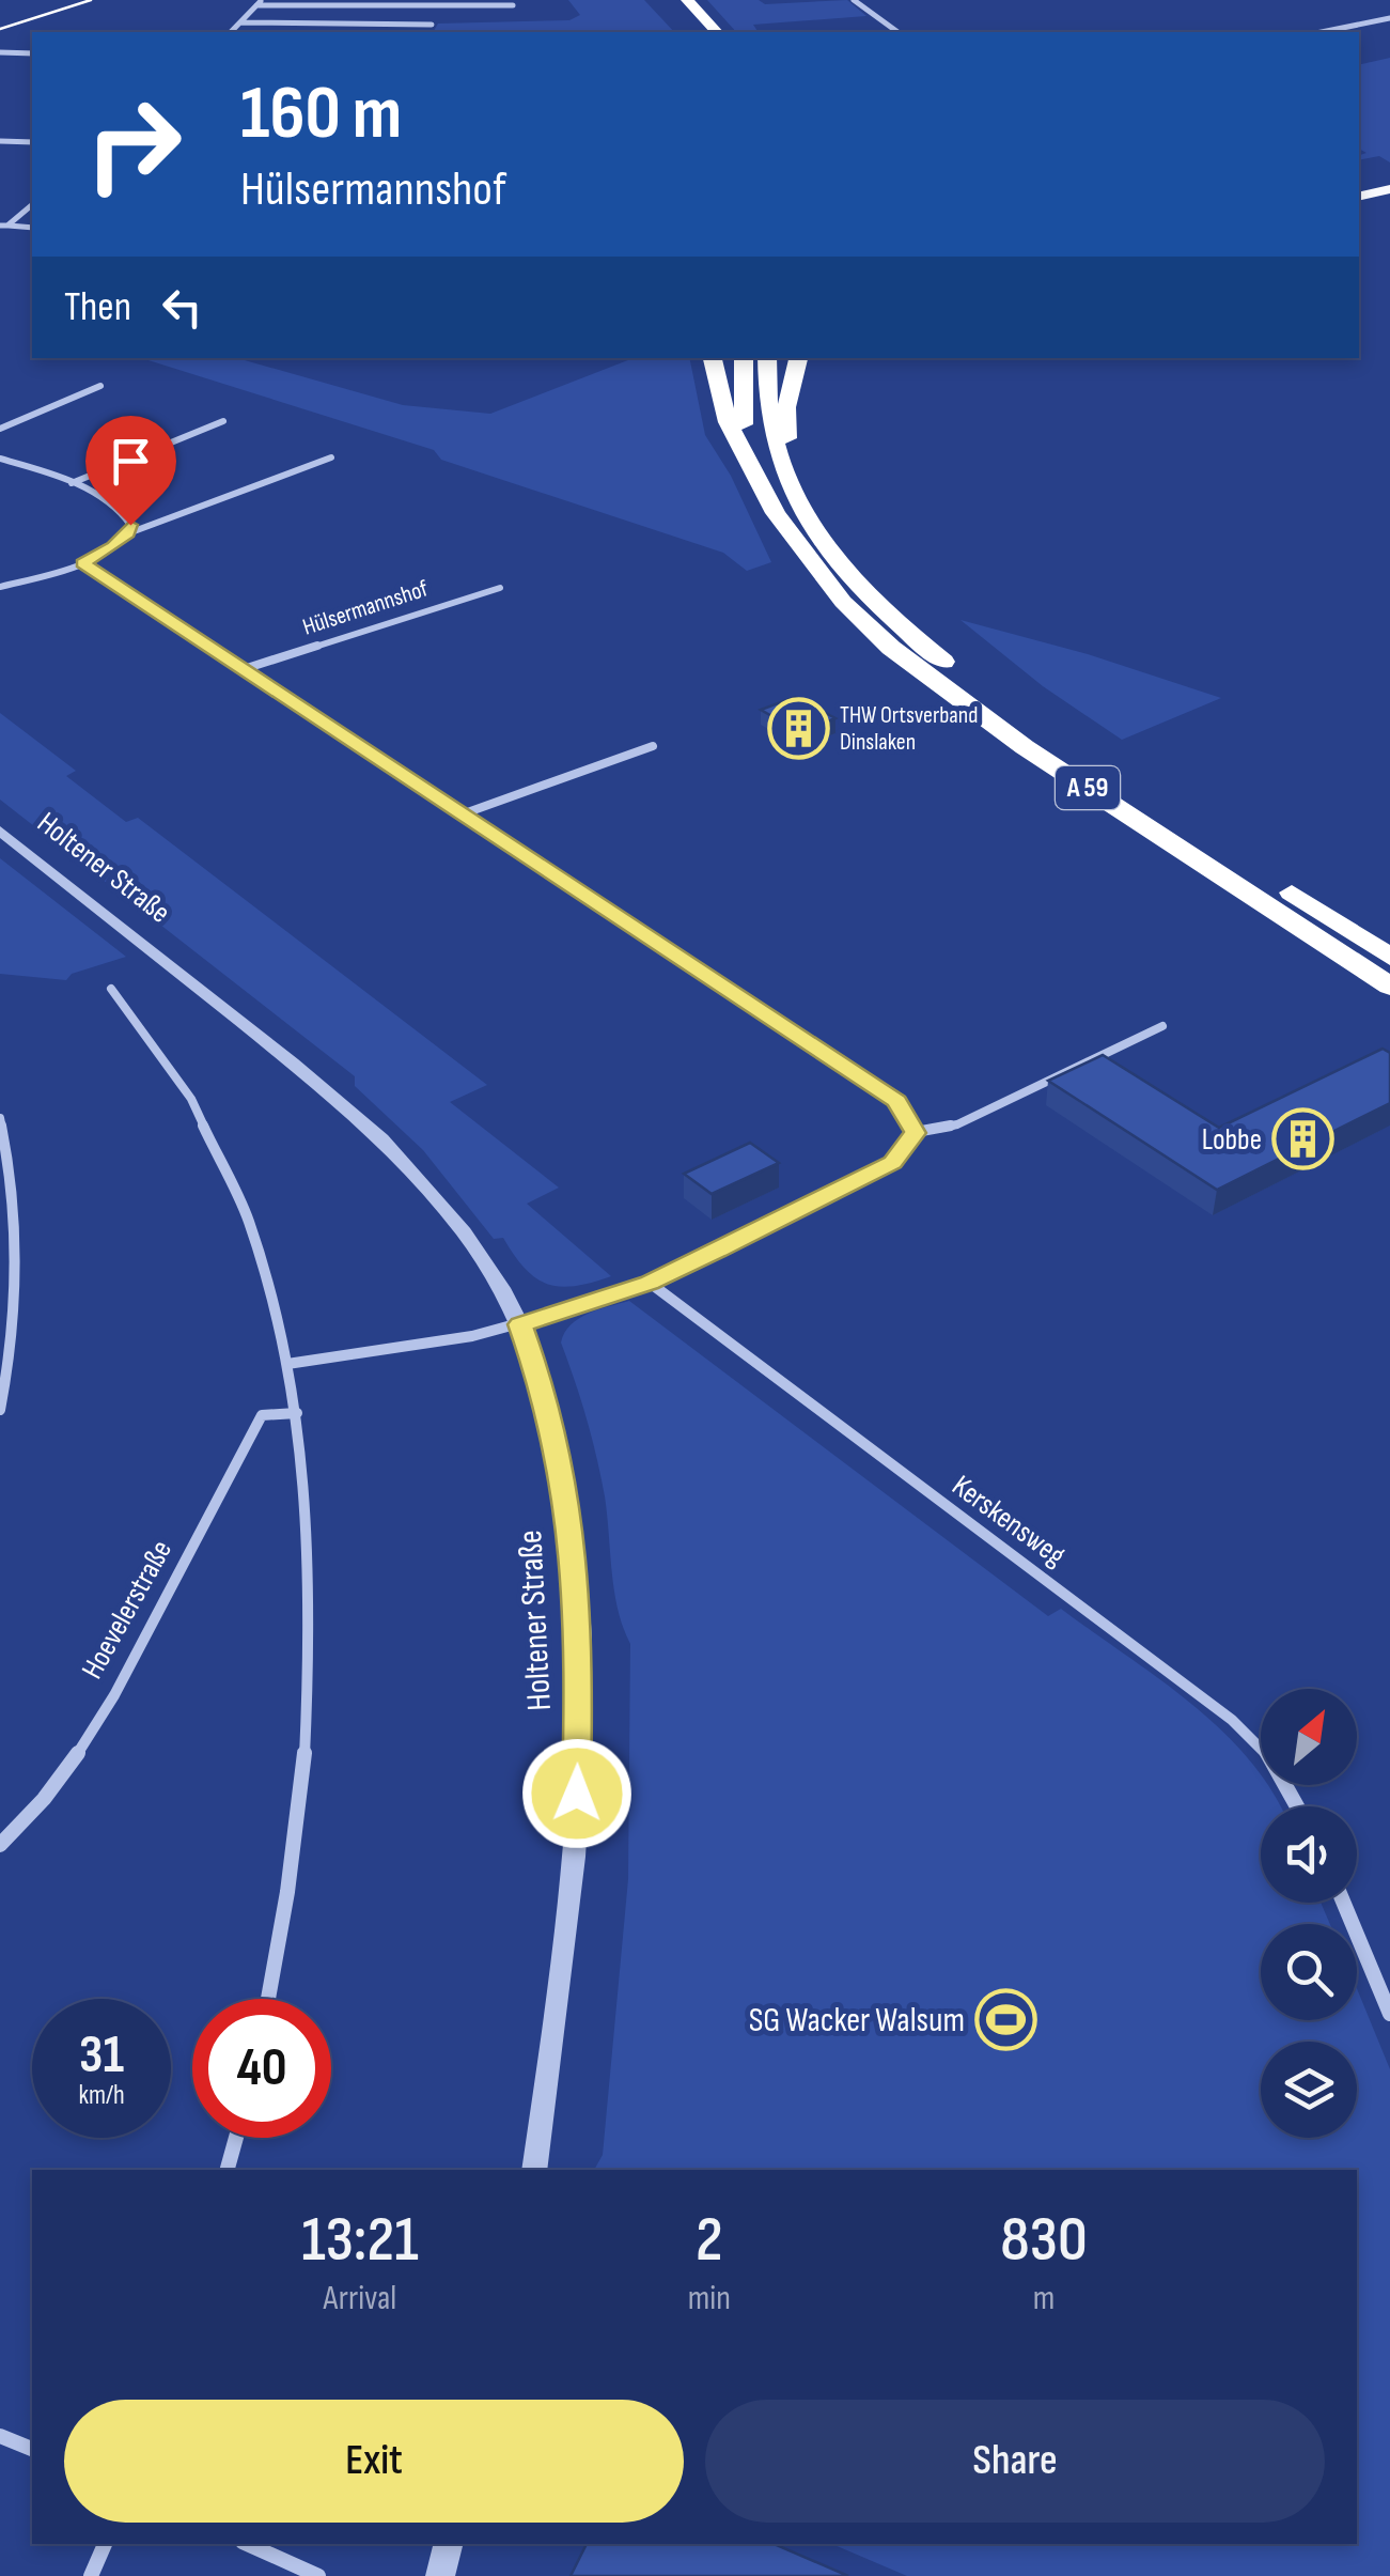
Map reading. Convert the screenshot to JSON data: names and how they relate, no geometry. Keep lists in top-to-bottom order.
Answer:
{
  "streets": {
    "highway": ["A 59"],
    "street": [
      "Hülsermannshof",
      "Holtener Straße",
      "Kerskensweg",
      "Hoevelerstraße"
    ]
  },
  "places": {
    "building": ["THW Ortsverband Dinslaken", "Lobbe"],
    "sports": ["SG Wacker Walsum"]
  },
  "north": "top right",
  "page": {
    "turn": ["160 m", "Hülsermannshof"],
    "then": "Then",
    "speed": "31 km/h",
    "limit": "40",
    "eta": [
      "13:21",
      "Arrival",
      "2",
      "min",
      "830",
      "m"
    ],
    "buttons": ["Exit", "Share"]
  }
}
